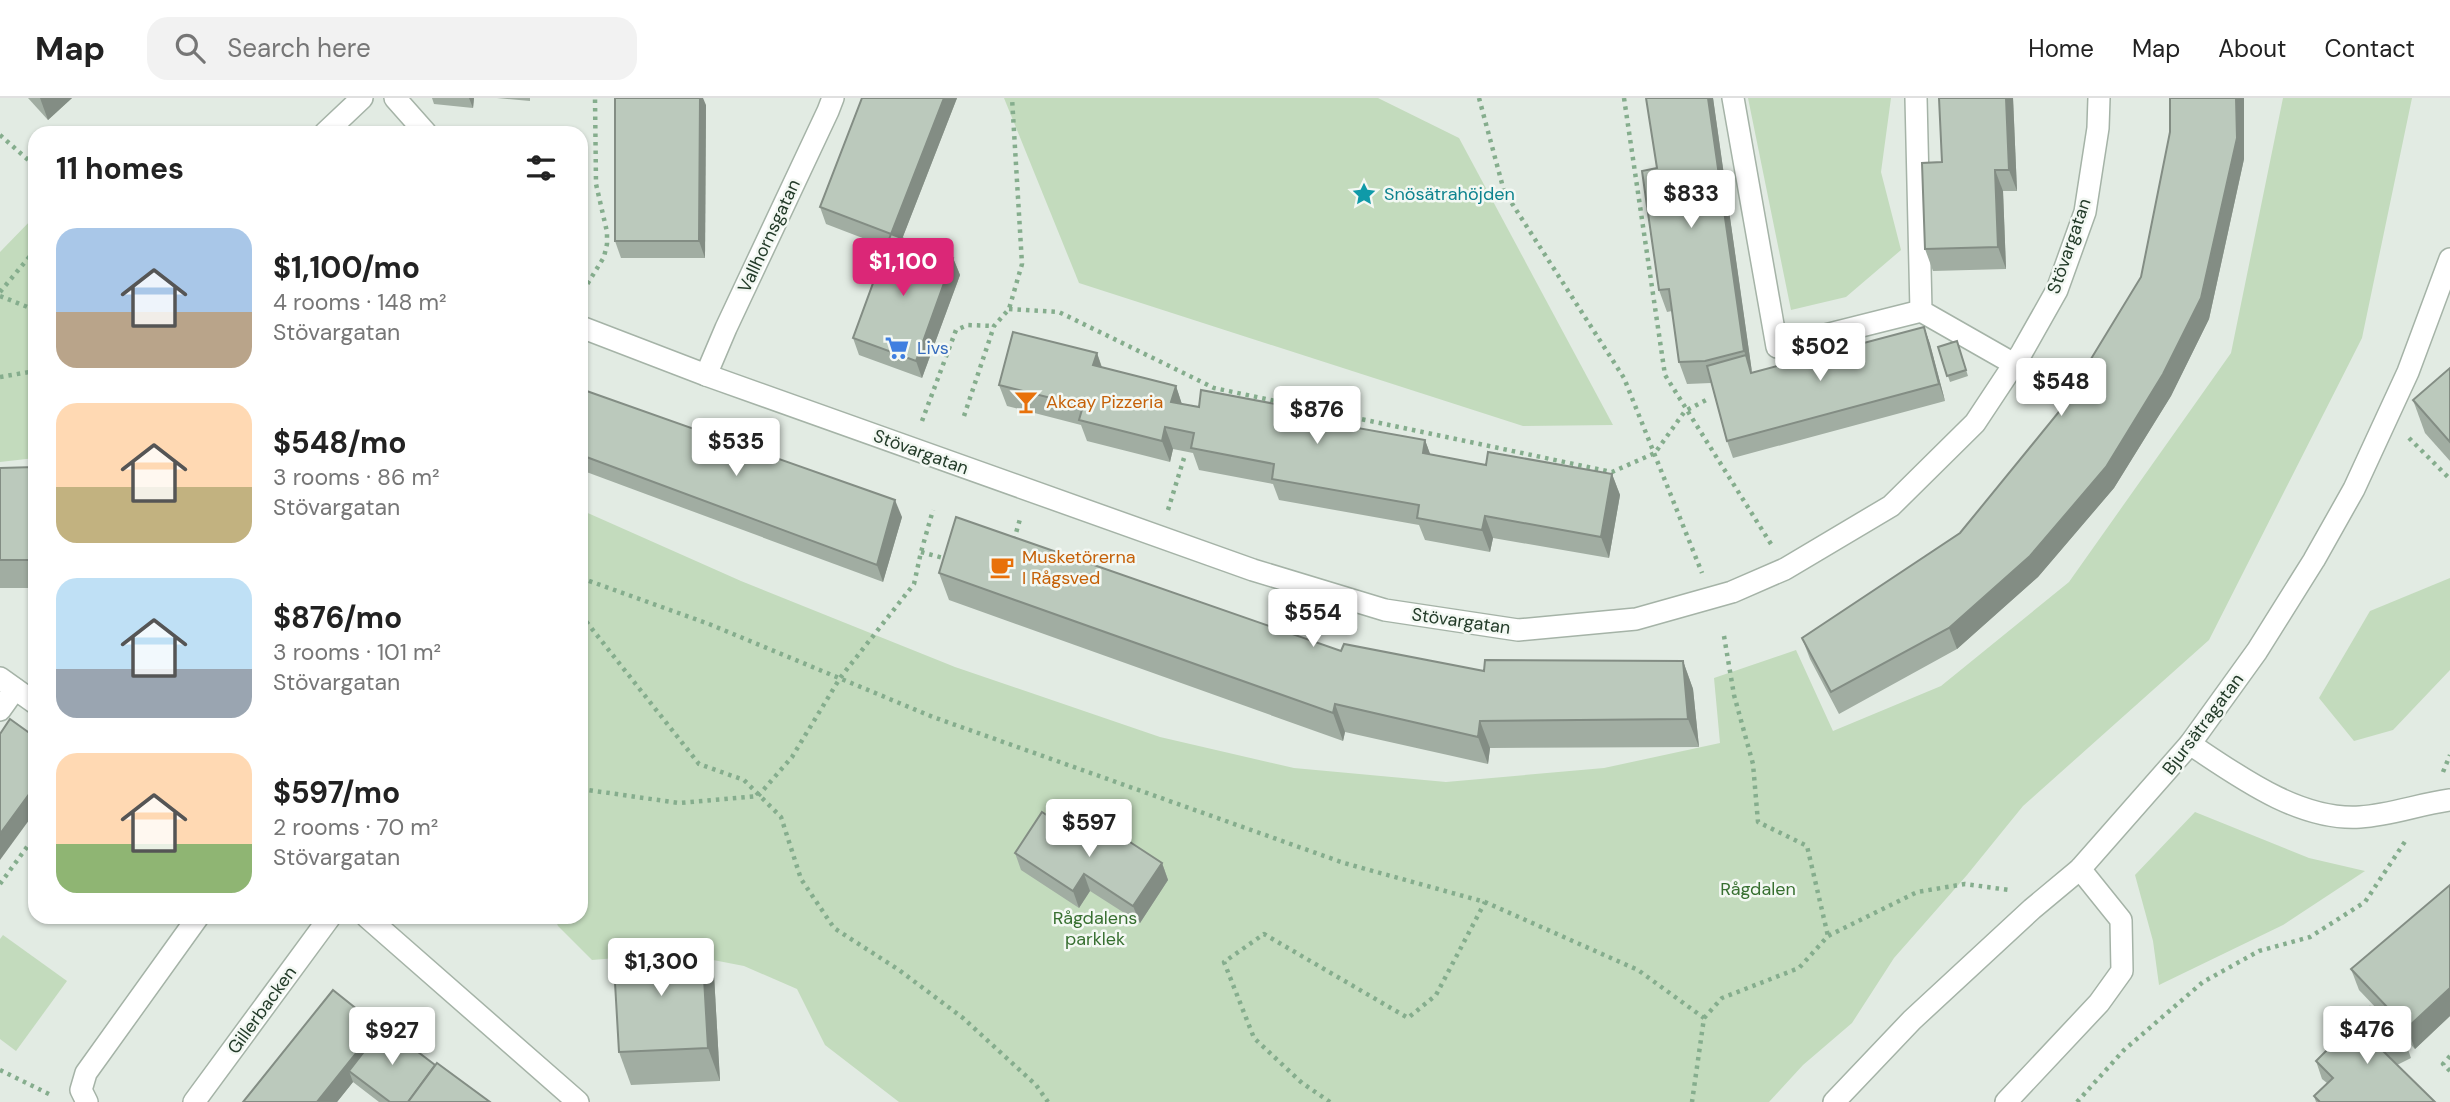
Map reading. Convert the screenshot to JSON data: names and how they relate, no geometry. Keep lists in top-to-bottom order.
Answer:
{
  "streets": {
    "street": [
      "Vallhornsgatan",
      "Stövargatan",
      "Bjursätragatan",
      "Gillerbacken"
    ]
  },
  "crossings": [
    ["Vallhornsgatan", "Stövargatan"]
  ],
  "parks": ["Rågdalen", "Rågdalens parklek"],
  "places": {
    "place": ["Snösätrahöjden"],
    "supermarket": ["Livs"],
    "bar": ["Akcay Pizzeria"],
    "cafe": ["Musketörerna I Rågsved"]
  },
  "page": {
    "header": "Map",
    "search": "Search here",
    "nav": [
      "Home",
      "Map",
      "About",
      "Contact"
    ],
    "heading": "11 homes",
    "price": [
      "$833",
      "$1,100",
      "$502",
      "$548",
      "$876",
      "$535",
      "$554",
      "$597",
      "$1,300",
      "$476",
      "$927"
    ],
    "list": [
      {
        "name": "$1,100/mo",
        "note": "4 rooms · 148 m² · Stövargatan"
      },
      {
        "name": "$548/mo",
        "note": "3 rooms · 86 m² · Stövargatan"
      },
      {
        "name": "$876/mo",
        "note": "3 rooms · 101 m² · Stövargatan"
      },
      {
        "name": "$597/mo",
        "note": "2 rooms · 70 m² · Stövargatan"
      }
    ]
  }
}
